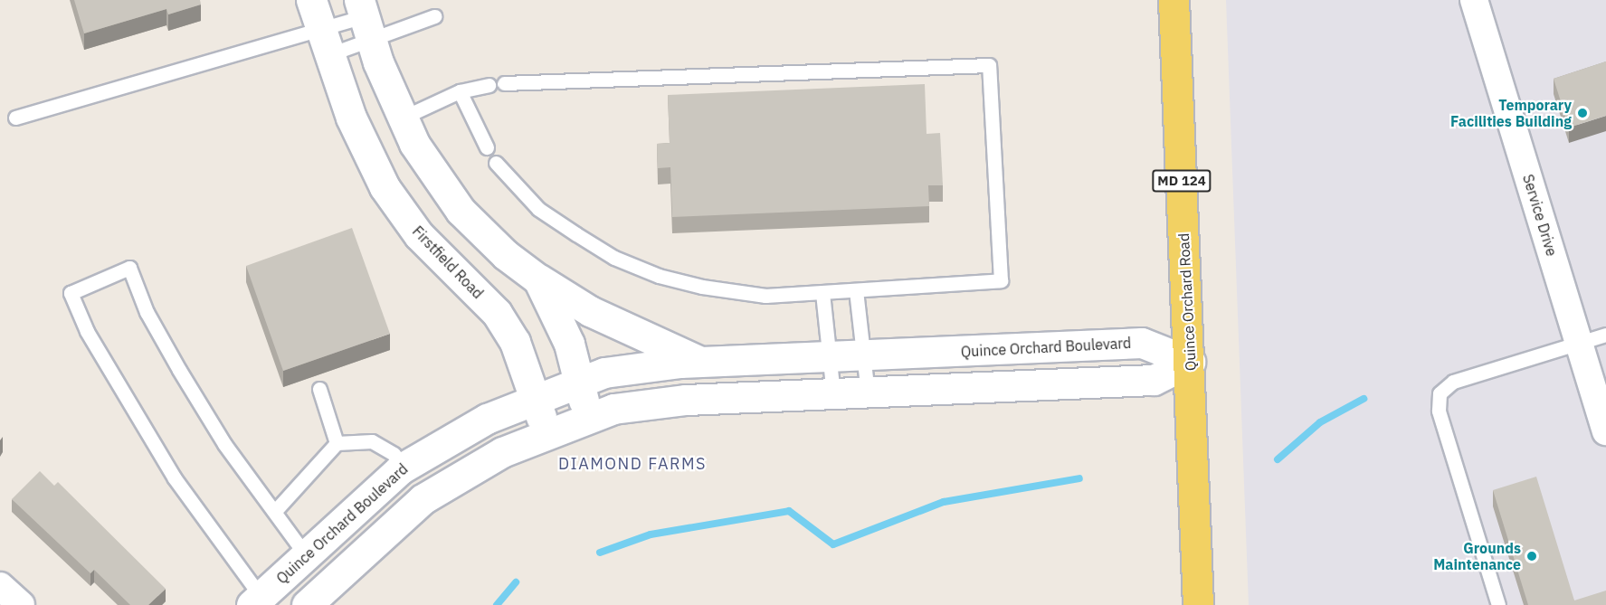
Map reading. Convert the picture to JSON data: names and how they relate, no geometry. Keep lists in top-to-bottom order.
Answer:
{
  "streets": {
    "main road": ["MD 124", "Quince Orchard Road"],
    "street": ["Service Drive", "Firstfield Road", "Quince Orchard Boulevard"]
  },
  "crossings": [
    ["Firstfield Road", "Quince Orchard Boulevard"],
    ["Quince Orchard Road", "Quince Orchard Boulevard"]
  ],
  "districts": ["DIAMOND FARMS"],
  "places": ["Temporary Facilities Building", "Grounds Maintenance"]
}
